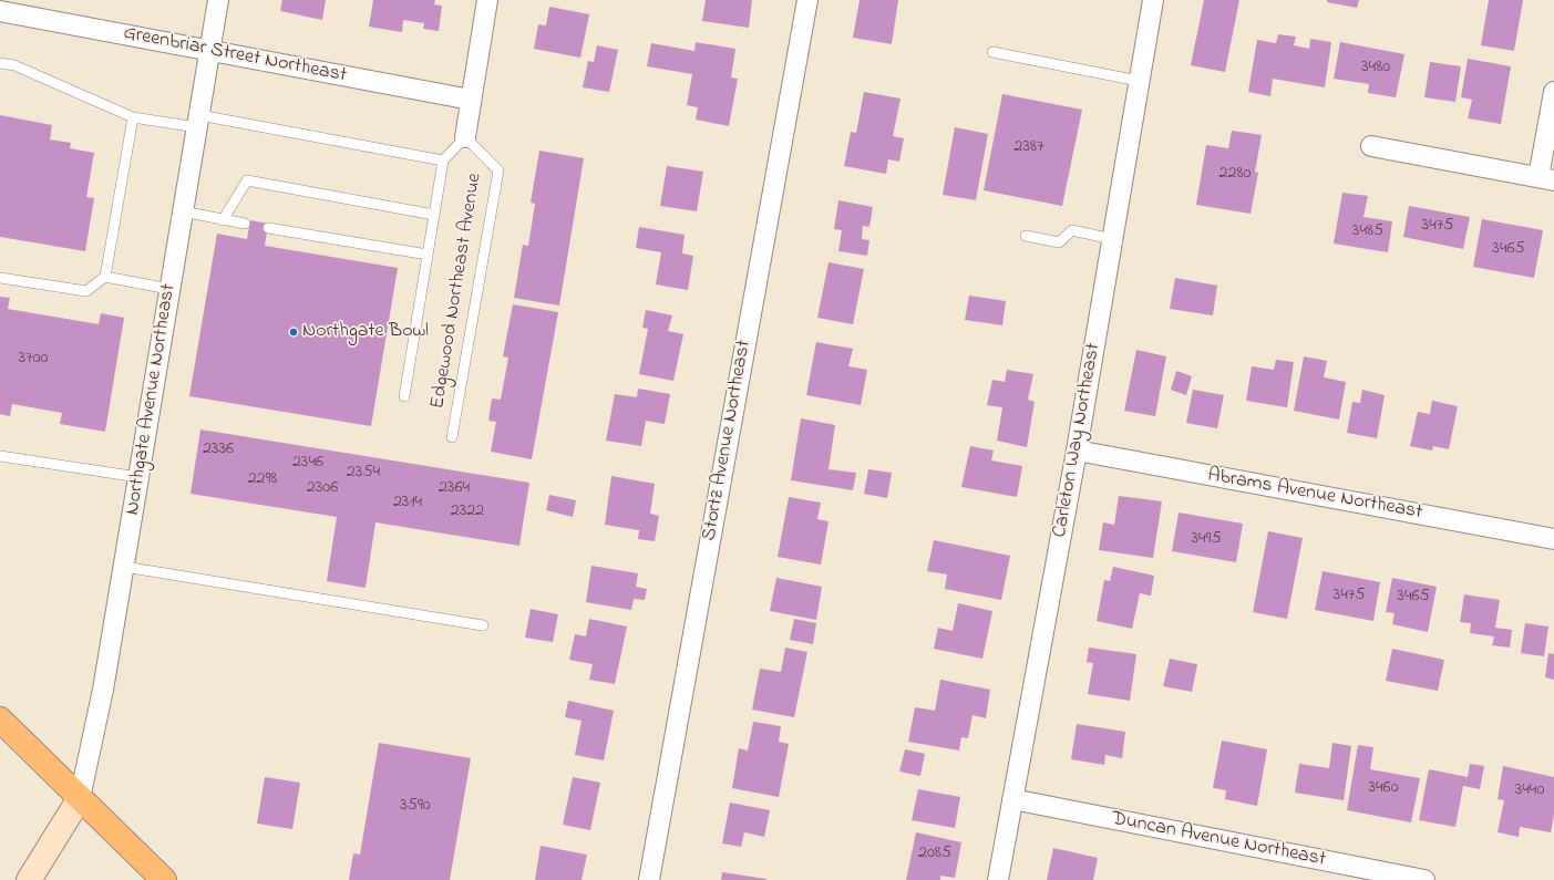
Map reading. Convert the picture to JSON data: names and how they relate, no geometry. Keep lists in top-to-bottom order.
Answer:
{
  "streets": {
    "street": [
      "Greenbriar Street Northeast",
      "Northgate Avenue Northeast",
      "Stortz Avenue Northeast",
      "Carleton Way Northeast",
      "Abrams Avenue Northeast",
      "Duncan Avenue Northeast"
    ],
    "lane": ["Edgewood Northeast Avenue"]
  },
  "crossings": [
    ["Greenbriar Street Northeast", "Northgate Avenue Northeast"],
    ["Carleton Way Northeast", "Abrams Avenue Northeast"],
    ["Carleton Way Northeast", "Duncan Avenue Northeast"]
  ],
  "places": ["Northgate Bowl"],
  "house_numbers": [
    "3480",
    "2387",
    "2280",
    "3475",
    "3485",
    "3465",
    "3700",
    "2336",
    "2346",
    "2354",
    "2298",
    "2306",
    "2364",
    "2314",
    "2322",
    "3495",
    "3475",
    "3465",
    "3460",
    "3440",
    "3590",
    "2085"
  ]
}
